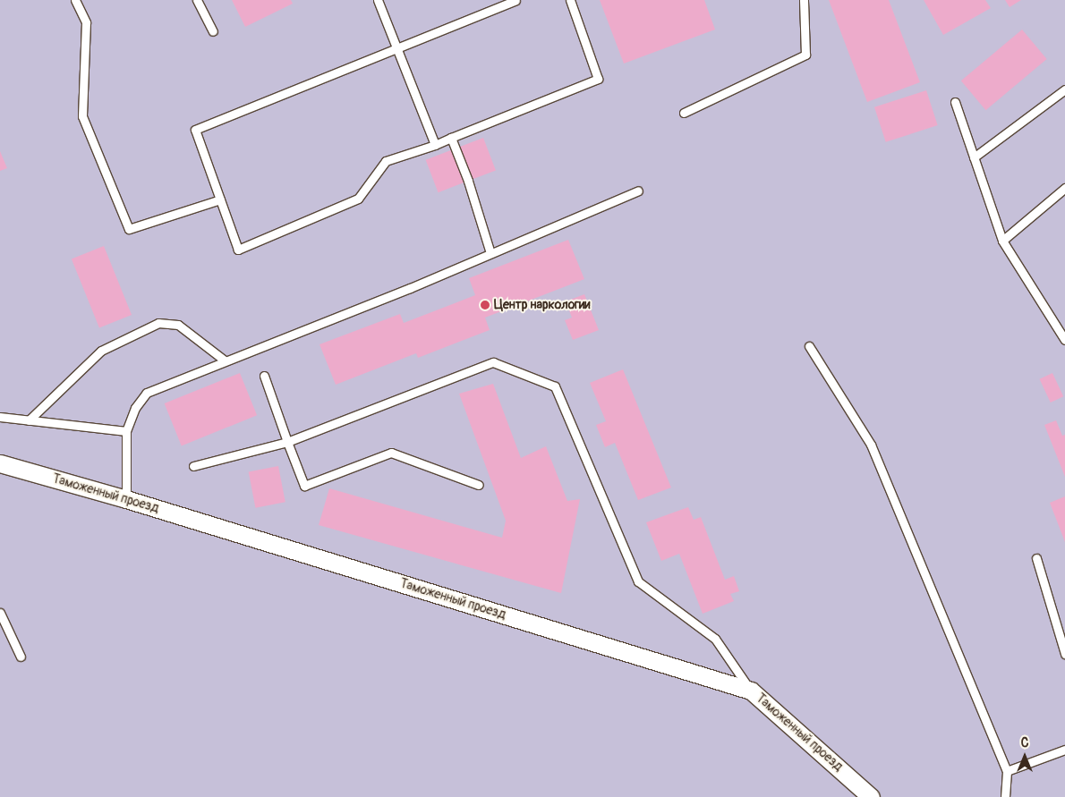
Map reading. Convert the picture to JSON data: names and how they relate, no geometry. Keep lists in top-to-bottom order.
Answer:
{
  "streets": {
    "street": ["Таможенный проезд"]
  },
  "places": ["Центр наркологии"],
  "north": "top"
}
